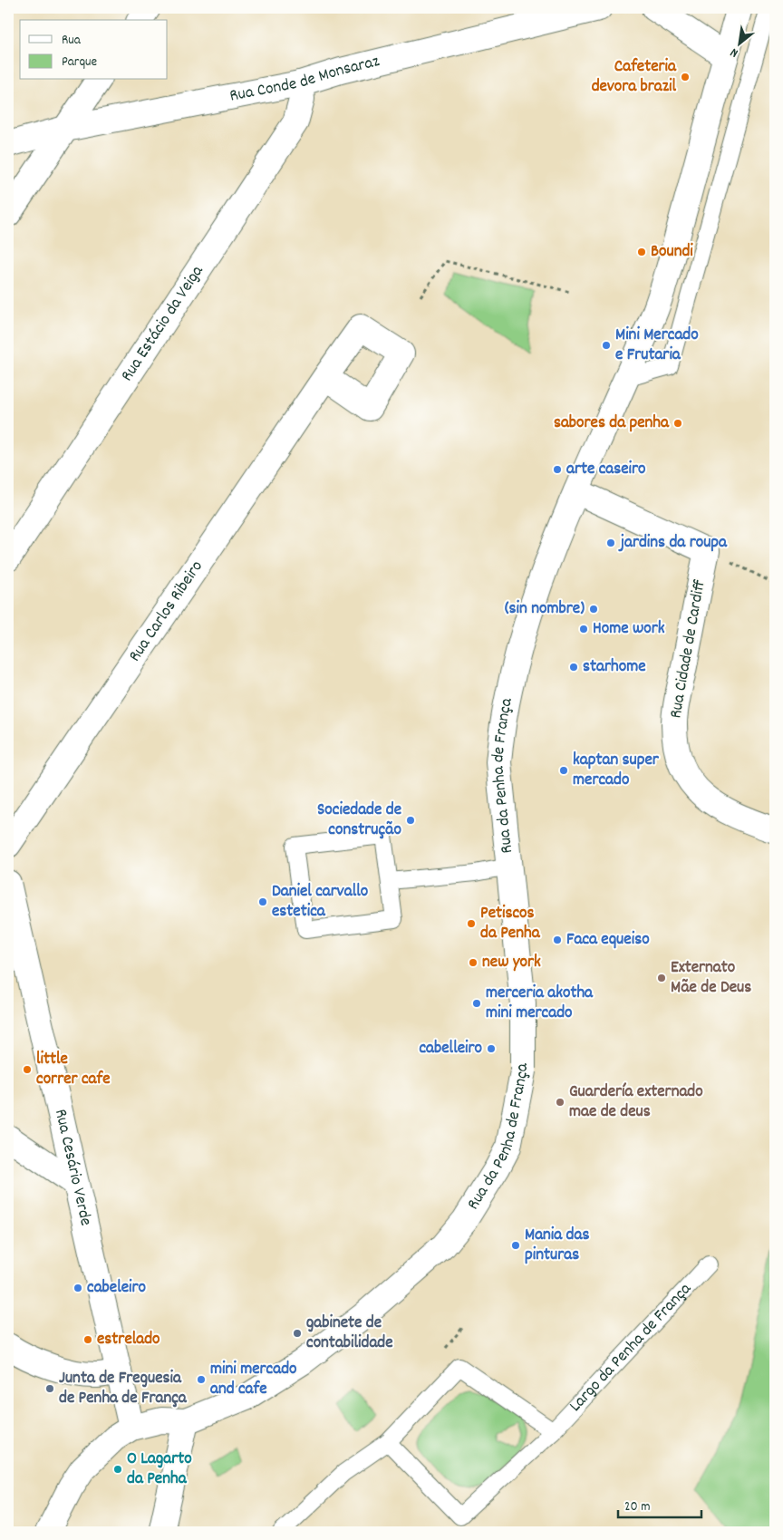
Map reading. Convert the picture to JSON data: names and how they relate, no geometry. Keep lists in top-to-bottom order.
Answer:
{
  "streets": {
    "street": [
      "Rua Conde de Monsaraz",
      "Rua Estácio da Veiga",
      "Rua Carlos Ribeiro",
      "Rua Cidade de Cardiff",
      "Rua da Penha de França",
      "Rua Cesário Verde"
    ],
    "lane": ["Largo da Penha de França"]
  },
  "crossings": [
    ["Rua Conde de Monsaraz", "Rua Estácio da Veiga"],
    ["Rua Cidade de Cardiff", "Rua da Penha de França"],
    ["Rua da Penha de França", "Rua Cesário Verde"]
  ],
  "places": [
    "Cafeteria devora brazil",
    "Boundi",
    "Mini Mercado e Frutaria",
    "sabores da penha",
    "arte caseiro",
    "jardins da roupa",
    "(sin nombre)",
    "Home work",
    "starhome",
    "kaptan super mercado",
    "Sociedade de construção",
    "Daniel carvallo estetica",
    "Petiscos da Penha",
    "Faca equeiso",
    "new york",
    "Externato Mãe de Deus",
    "merceria akotha mini mercado",
    "cabelleiro",
    "little correr cafe",
    "Guardería externado mae de deus",
    "Mania das pinturas",
    "cabeleiro",
    "gabinete de contabilidade",
    "estrelado",
    "mini mercado and cafe",
    "Junta de Freguesia de Penha de França",
    "O Lagarto da Penha"
  ],
  "legend": ["Rua", "Parque"],
  "scale_bar": "20 m",
  "north": "bottom left"
}
